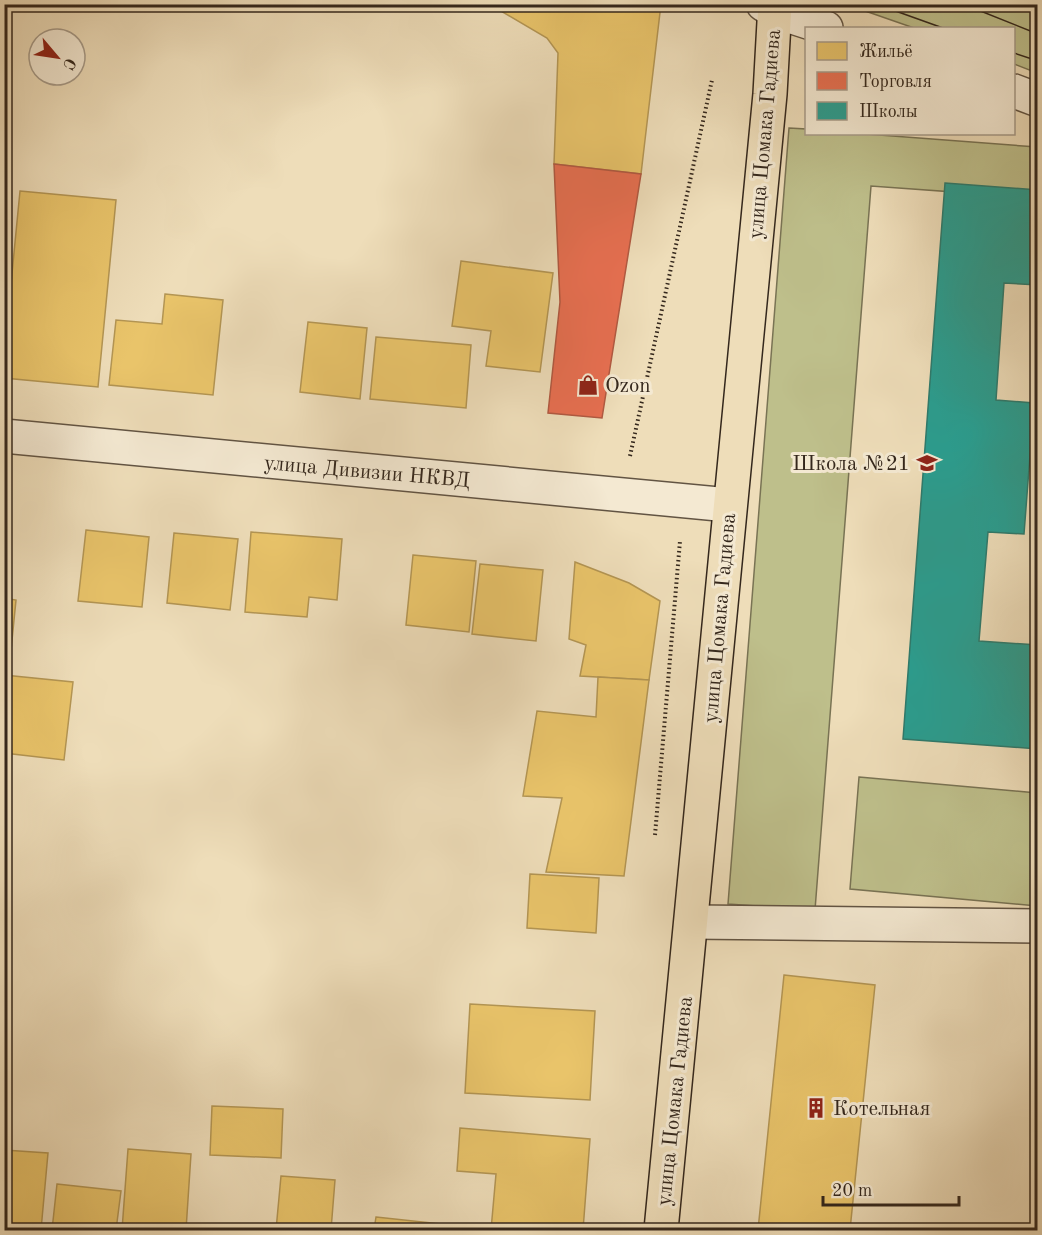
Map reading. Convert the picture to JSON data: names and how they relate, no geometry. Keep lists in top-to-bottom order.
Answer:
{
  "streets": {
    "main road": ["улица Цомака Гадиева"],
    "street": ["улица Дивизии НКВД"]
  },
  "crossings": [
    ["улица Цомака Гадиева", "улица Дивизии НКВД"]
  ],
  "places": {
    "shop": ["Ozon"],
    "school or university": ["Школа №21"],
    "building": ["Котельная"]
  },
  "legend": ["Жильё", "Торговля", "Школы"],
  "scale_bar": "20 m",
  "north": "bottom right"
}
